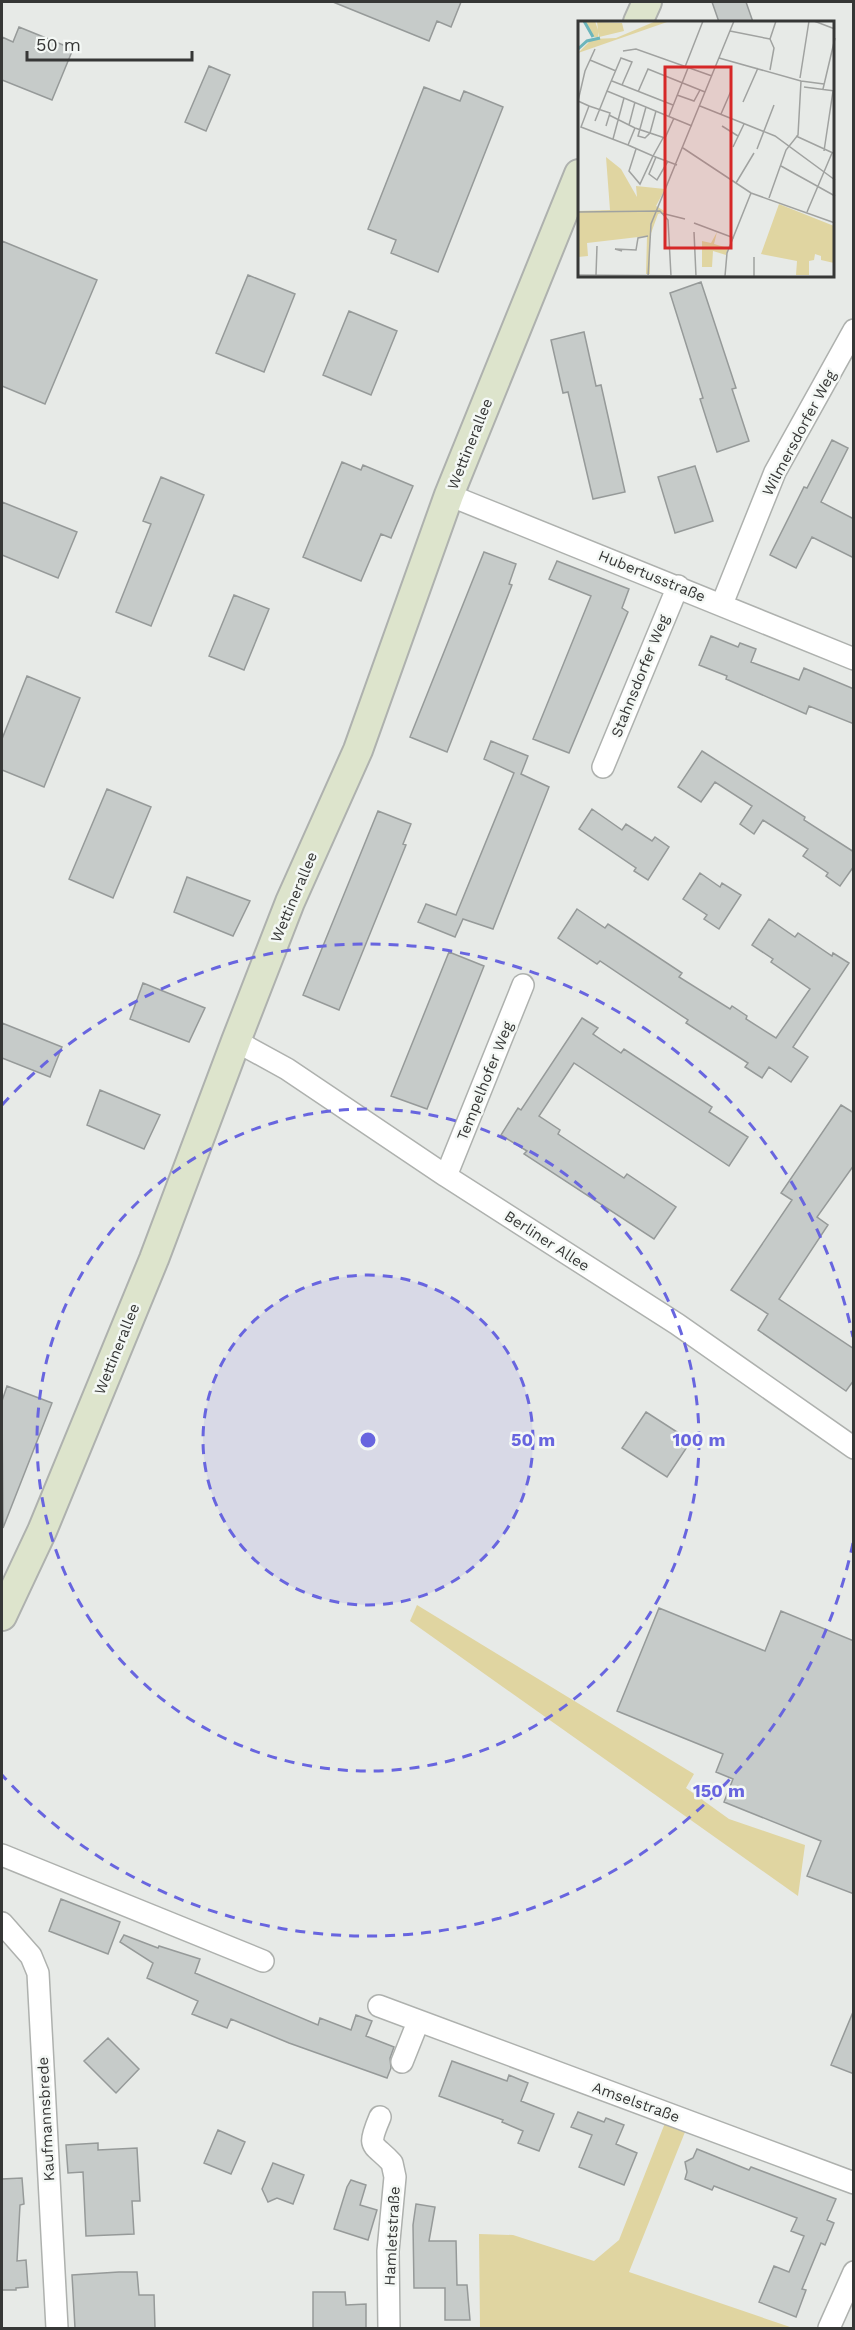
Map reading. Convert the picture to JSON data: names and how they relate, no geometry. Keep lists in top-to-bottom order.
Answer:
{
  "streets": {
    "street": [
      "Wilmersdorfer Weg",
      "Wettinerallee",
      "Hubertusstraße",
      "Stahnsdorfer Weg",
      "Tempelhofer Weg",
      "Berliner Allee",
      "Amselstraße",
      "Kaufmannsbrede",
      "Hamletstraße"
    ]
  },
  "crossings": [
    ["Wilmersdorfer Weg", "Hubertusstraße"],
    ["Wettinerallee", "Hubertusstraße"],
    ["Wettinerallee", "Berliner Allee"],
    ["Hubertusstraße", "Stahnsdorfer Weg"],
    ["Tempelhofer Weg", "Berliner Allee"]
  ],
  "scale_bar": "50 m",
  "rings": ["50 m", "100 m", "150 m"]
}
